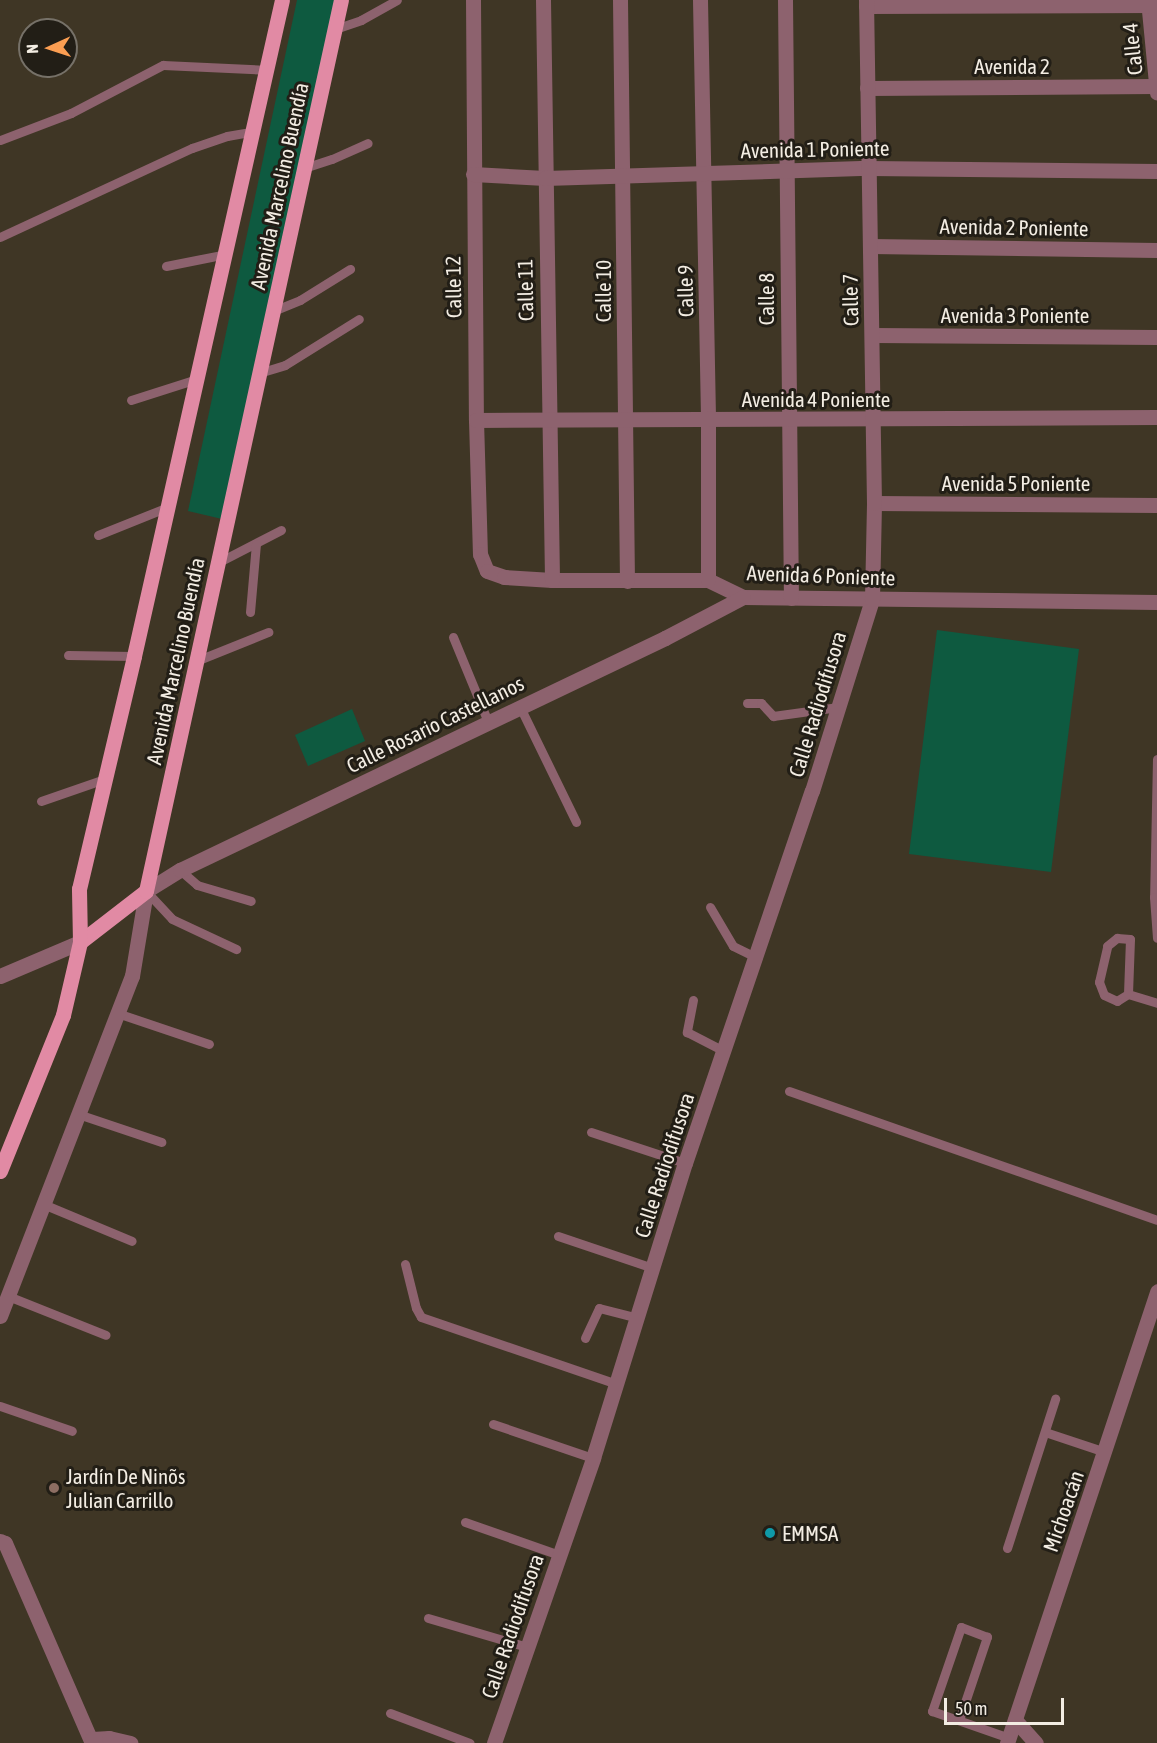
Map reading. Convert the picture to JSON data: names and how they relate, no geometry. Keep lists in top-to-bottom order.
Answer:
{
  "streets": {
    "main road": ["Avenida Marcelino Buendía"],
    "street": [
      "Calle 4",
      "Avenida 2",
      "Avenida 1 Poniente",
      "Avenida 2 Poniente",
      "Calle 12",
      "Calle 11",
      "Calle 10",
      "Calle 9",
      "Calle 8",
      "Calle 7",
      "Avenida 3 Poniente",
      "Avenida 4 Poniente",
      "Avenida 5 Poniente",
      "Avenida 6 Poniente",
      "Calle Radiodifusora",
      "Calle Rosario Castellanos",
      "Michoacán"
    ]
  },
  "crossings": [
    ["Calle 4", "Avenida 2"],
    ["Avenida 2", "Calle 7"],
    ["Avenida 1 Poniente", "Calle 12"],
    ["Avenida 1 Poniente", "Calle 11"],
    ["Avenida 1 Poniente", "Calle 10"],
    ["Avenida 1 Poniente", "Calle 9"],
    ["Avenida 1 Poniente", "Calle 8"],
    ["Avenida 1 Poniente", "Calle 7"],
    ["Avenida Marcelino Buendía", "Calle Rosario Castellanos"],
    ["Avenida 2 Poniente", "Calle 7"],
    ["Calle 12", "Avenida 4 Poniente"],
    ["Calle 12", "Avenida 6 Poniente"],
    ["Calle 11", "Avenida 4 Poniente"],
    ["Calle 11", "Avenida 6 Poniente"],
    ["Calle 10", "Avenida 4 Poniente"],
    ["Calle 10", "Avenida 6 Poniente"],
    ["Calle 9", "Avenida 4 Poniente"],
    ["Calle 9", "Avenida 6 Poniente"],
    ["Calle 8", "Avenida 4 Poniente"],
    ["Calle 8", "Avenida 6 Poniente"],
    ["Calle 7", "Avenida 3 Poniente"],
    ["Calle 7", "Avenida 4 Poniente"],
    ["Calle 7", "Avenida 5 Poniente"],
    ["Calle 7", "Avenida 6 Poniente"],
    ["Calle 7", "Calle Radiodifusora"],
    ["Avenida 6 Poniente", "Calle Radiodifusora"],
    ["Avenida 6 Poniente", "Calle Rosario Castellanos"]
  ],
  "places": ["Jardín De Ninõs Julian Carrillo", "EMMSA"],
  "scale_bar": "50 m",
  "north": "left"
}
